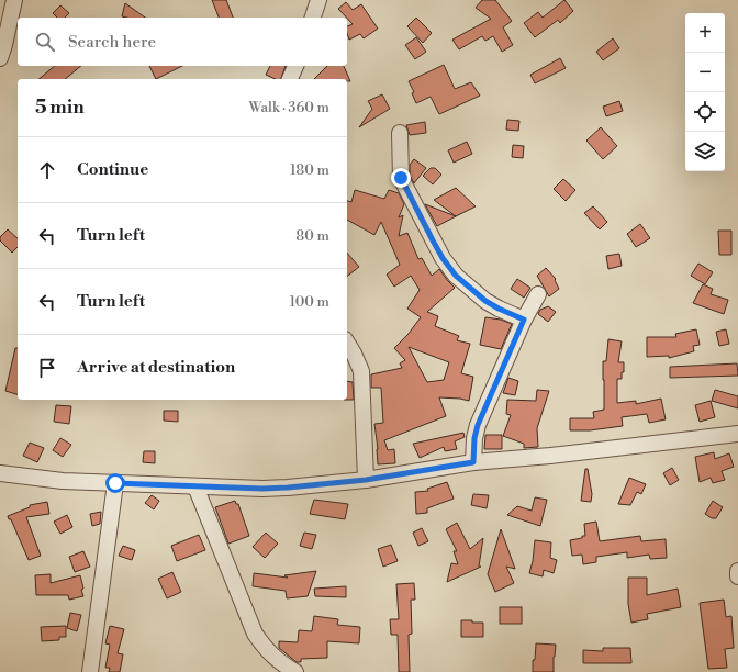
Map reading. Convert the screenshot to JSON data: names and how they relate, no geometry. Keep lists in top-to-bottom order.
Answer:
{
  "page": {
    "map_buttons": ["+", "−"],
    "search": "Search here",
    "heading": ["5 min", "Walk · 360 m"],
    "list": [
      ["Continue", "180 m"],
      ["Turn left", "80 m"],
      ["Turn left", "100 m"],
      "Arrive at destination"
    ]
  }
}
